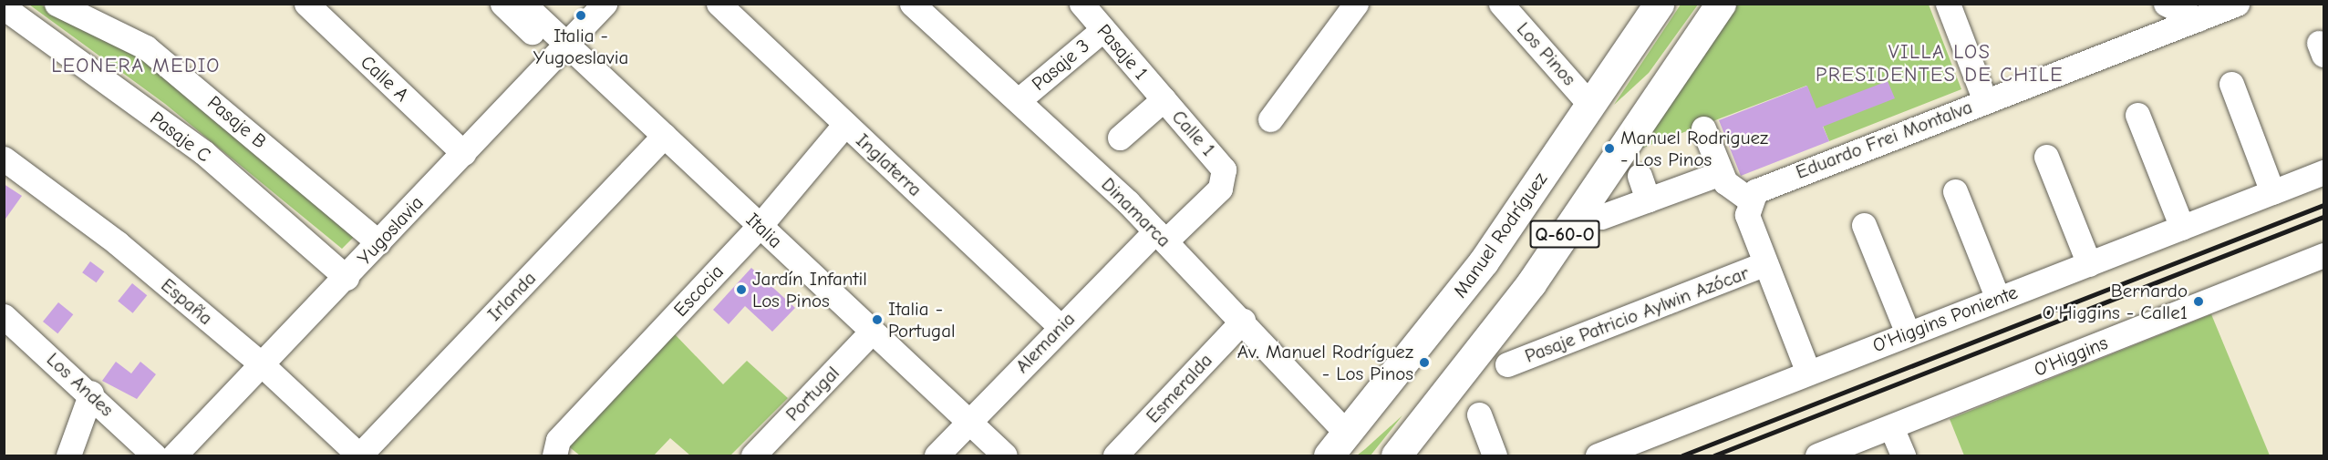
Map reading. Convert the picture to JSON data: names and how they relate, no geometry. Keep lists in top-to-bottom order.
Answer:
{
  "streets": {
    "main road": ["Q-60-O", "Manuel Rodríguez"],
    "street": [
      "Pasaje 1",
      "Los Pinos",
      "Pasaje 3",
      "Calle A",
      "Pasaje B",
      "Calle 1",
      "Pasaje C",
      "Eduardo Frei Montalva",
      "Inglaterra",
      "Dinamarca",
      "Yugoslavia",
      "Italia",
      "Escocia",
      "Irlanda",
      "España",
      "Pasaje Patricio Aylwin Azócar",
      "O'Higgins Poniente",
      "Alemania",
      "O'Higgins",
      "Los Andes",
      "Esmeralda",
      "Portugal"
    ]
  },
  "crossings": [
    ["Pasaje 1", "Pasaje 3"],
    ["Pasaje 1", "Calle 1"],
    ["Los Pinos", "Manuel Rodríguez"],
    ["Pasaje 3", "Dinamarca"],
    ["Calle A", "Yugoslavia"],
    ["Pasaje B", "Yugoslavia"],
    ["Calle 1", "Dinamarca"],
    ["Calle 1", "Alemania"],
    ["Pasaje C", "Yugoslavia"],
    ["Inglaterra", "Escocia"],
    ["Inglaterra", "Alemania"],
    ["Dinamarca", "Manuel Rodríguez"],
    ["Dinamarca", "Alemania"],
    ["Dinamarca", "Esmeralda"],
    ["Yugoslavia", "Italia"],
    ["Yugoslavia", "España"],
    ["Italia", "Escocia"],
    ["Italia", "Irlanda"],
    ["Italia", "Alemania"],
    ["Italia", "Portugal"],
    ["Irlanda", "España"]
  ],
  "districts": ["VILLA LOS PRESIDENTES DE CHILE", "LEONERA MEDIO"],
  "places": [
    "Italia - Yugoeslavia",
    "Manuel Rodriguez - Los Pinos",
    "Jardín Infantil Los Pinos",
    "Bernardo O'Higgins - Calle1",
    "Italia - Portugal",
    "Av. Manuel Rodríguez - Los Pinos"
  ]
}
